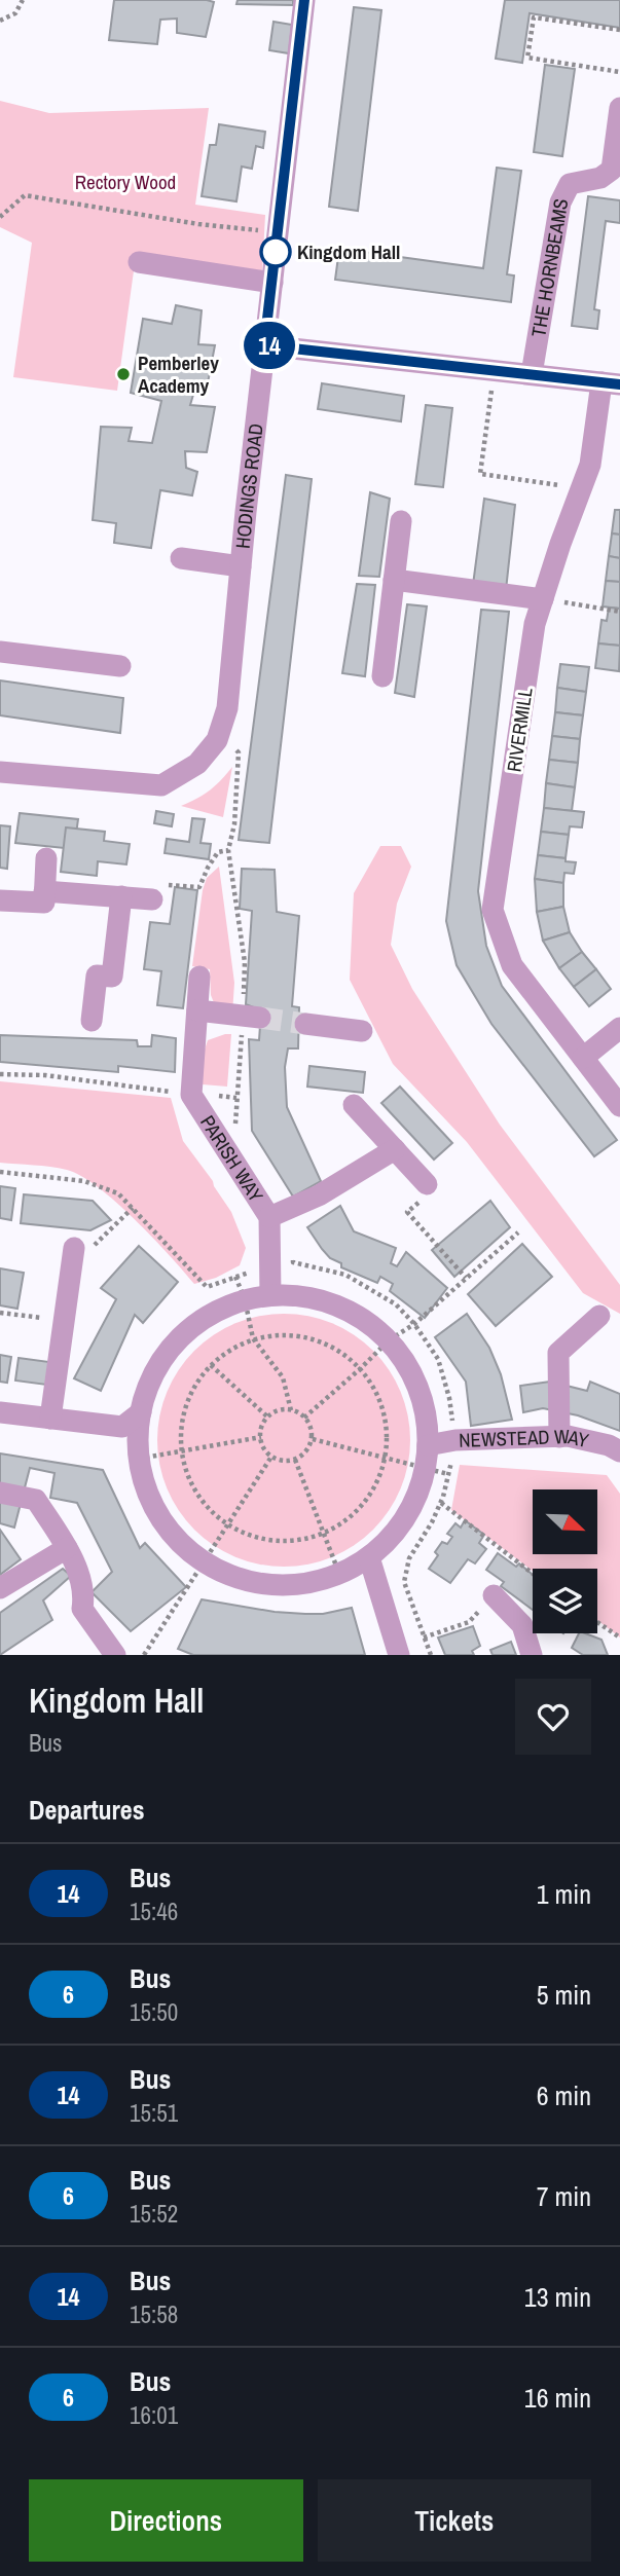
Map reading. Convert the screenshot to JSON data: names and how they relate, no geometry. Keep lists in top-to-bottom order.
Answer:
{
  "streets": {
    "street": [
      "THE HORNBEAMS",
      "HODINGS ROAD",
      "RIVERMILL",
      "PARISH WAY",
      "NEWSTEAD WAY"
    ]
  },
  "crossings": [
    ["THE HORNBEAMS", "RIVERMILL"],
    ["HODINGS ROAD", "RIVERMILL"]
  ],
  "parks": ["Rectory Wood"],
  "places": ["Kingdom Hall", "Pemberley Academy"],
  "lines": ["bus line 14"],
  "north": "bottom right",
  "page": {
    "on_map": "14",
    "heading": [
      ["Kingdom Hall", "Bus"],
      "Departures"
    ],
    "list": [
      {
        "mark": "14",
        "name": "Bus",
        "note": "15:46",
        "value": "1 min"
      },
      {
        "mark": "6",
        "name": "Bus",
        "note": "15:50",
        "value": "5 min"
      },
      {
        "mark": "14",
        "name": "Bus",
        "note": "15:51",
        "value": "6 min"
      },
      {
        "mark": "6",
        "name": "Bus",
        "note": "15:52",
        "value": "7 min"
      },
      {
        "mark": "14",
        "name": "Bus",
        "note": "15:58",
        "value": "13 min"
      },
      {
        "mark": "6",
        "name": "Bus",
        "note": "16:01",
        "value": "16 min"
      }
    ],
    "buttons": ["Directions", "Tickets"]
  }
}
